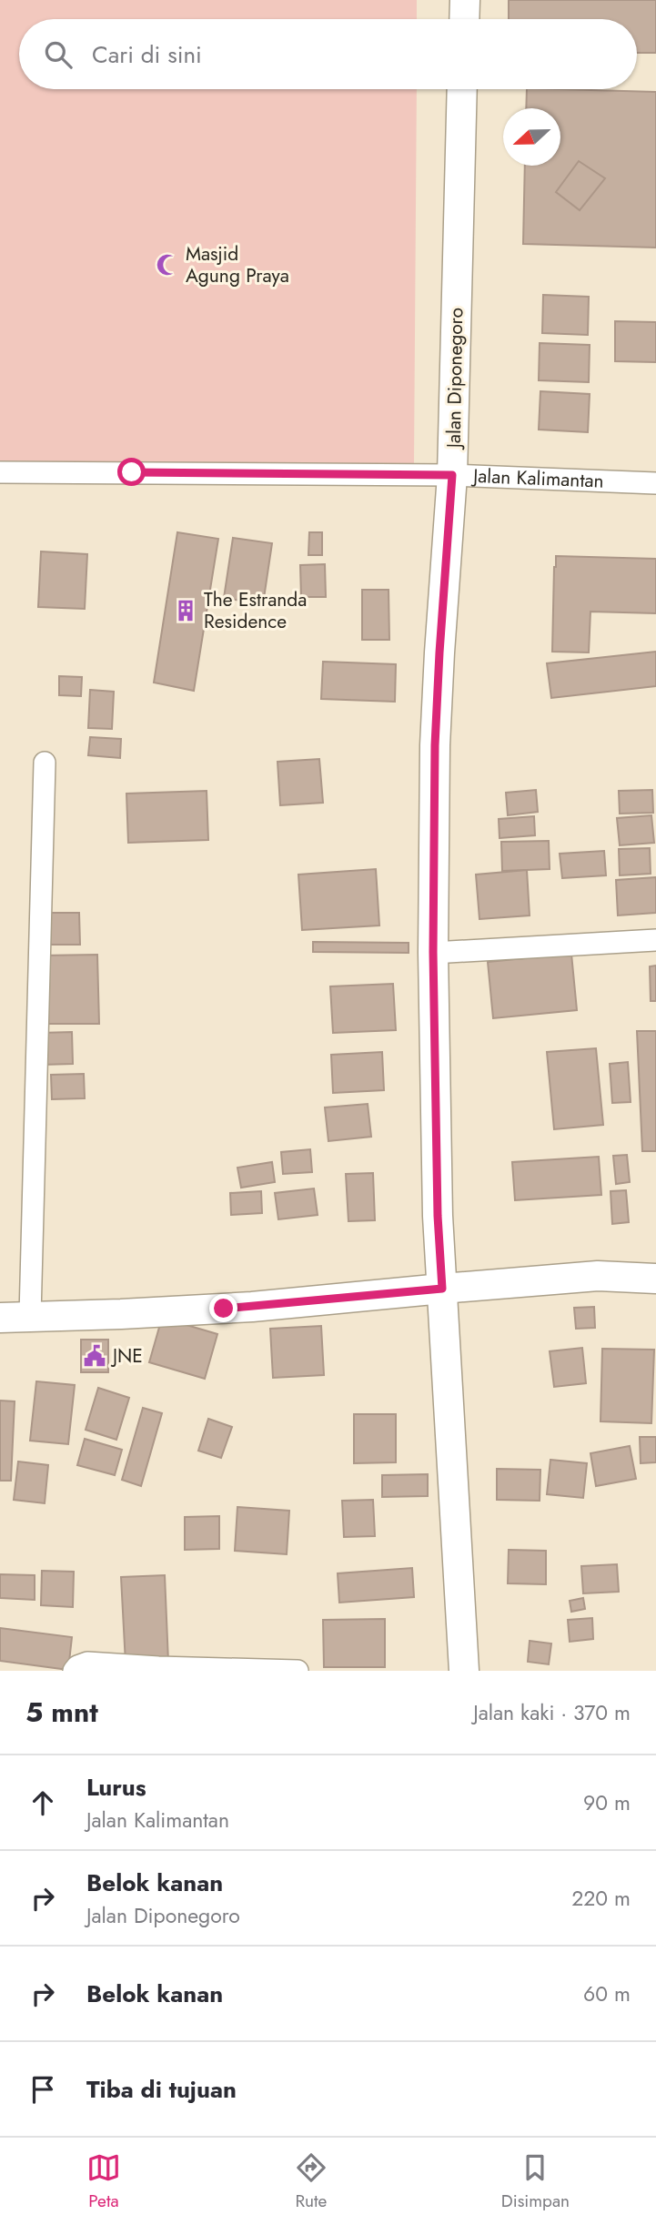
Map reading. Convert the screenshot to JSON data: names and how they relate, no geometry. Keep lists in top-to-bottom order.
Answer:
{
  "streets": {
    "main road": ["Jalan Diponegoro"],
    "street": ["Jalan Kalimantan"]
  },
  "crossings": [
    ["Jalan Diponegoro", "Jalan Kalimantan"]
  ],
  "places": {
    "mosque": ["Masjid Agung Praya"],
    "building": ["The Estranda Residence"],
    "public building": ["JNE"]
  },
  "north": "left",
  "page": {
    "search": "Cari di sini",
    "heading": ["5 mnt", "Jalan kaki · 370 m"],
    "list": [
      ["Lurus", "Jalan Kalimantan", "90 m"],
      ["Belok kanan", "Jalan Diponegoro", "220 m"],
      ["Belok kanan", "60 m"],
      "Tiba di tujuan"
    ],
    "nav": ["Peta", "Rute", "Disimpan"]
  }
}
